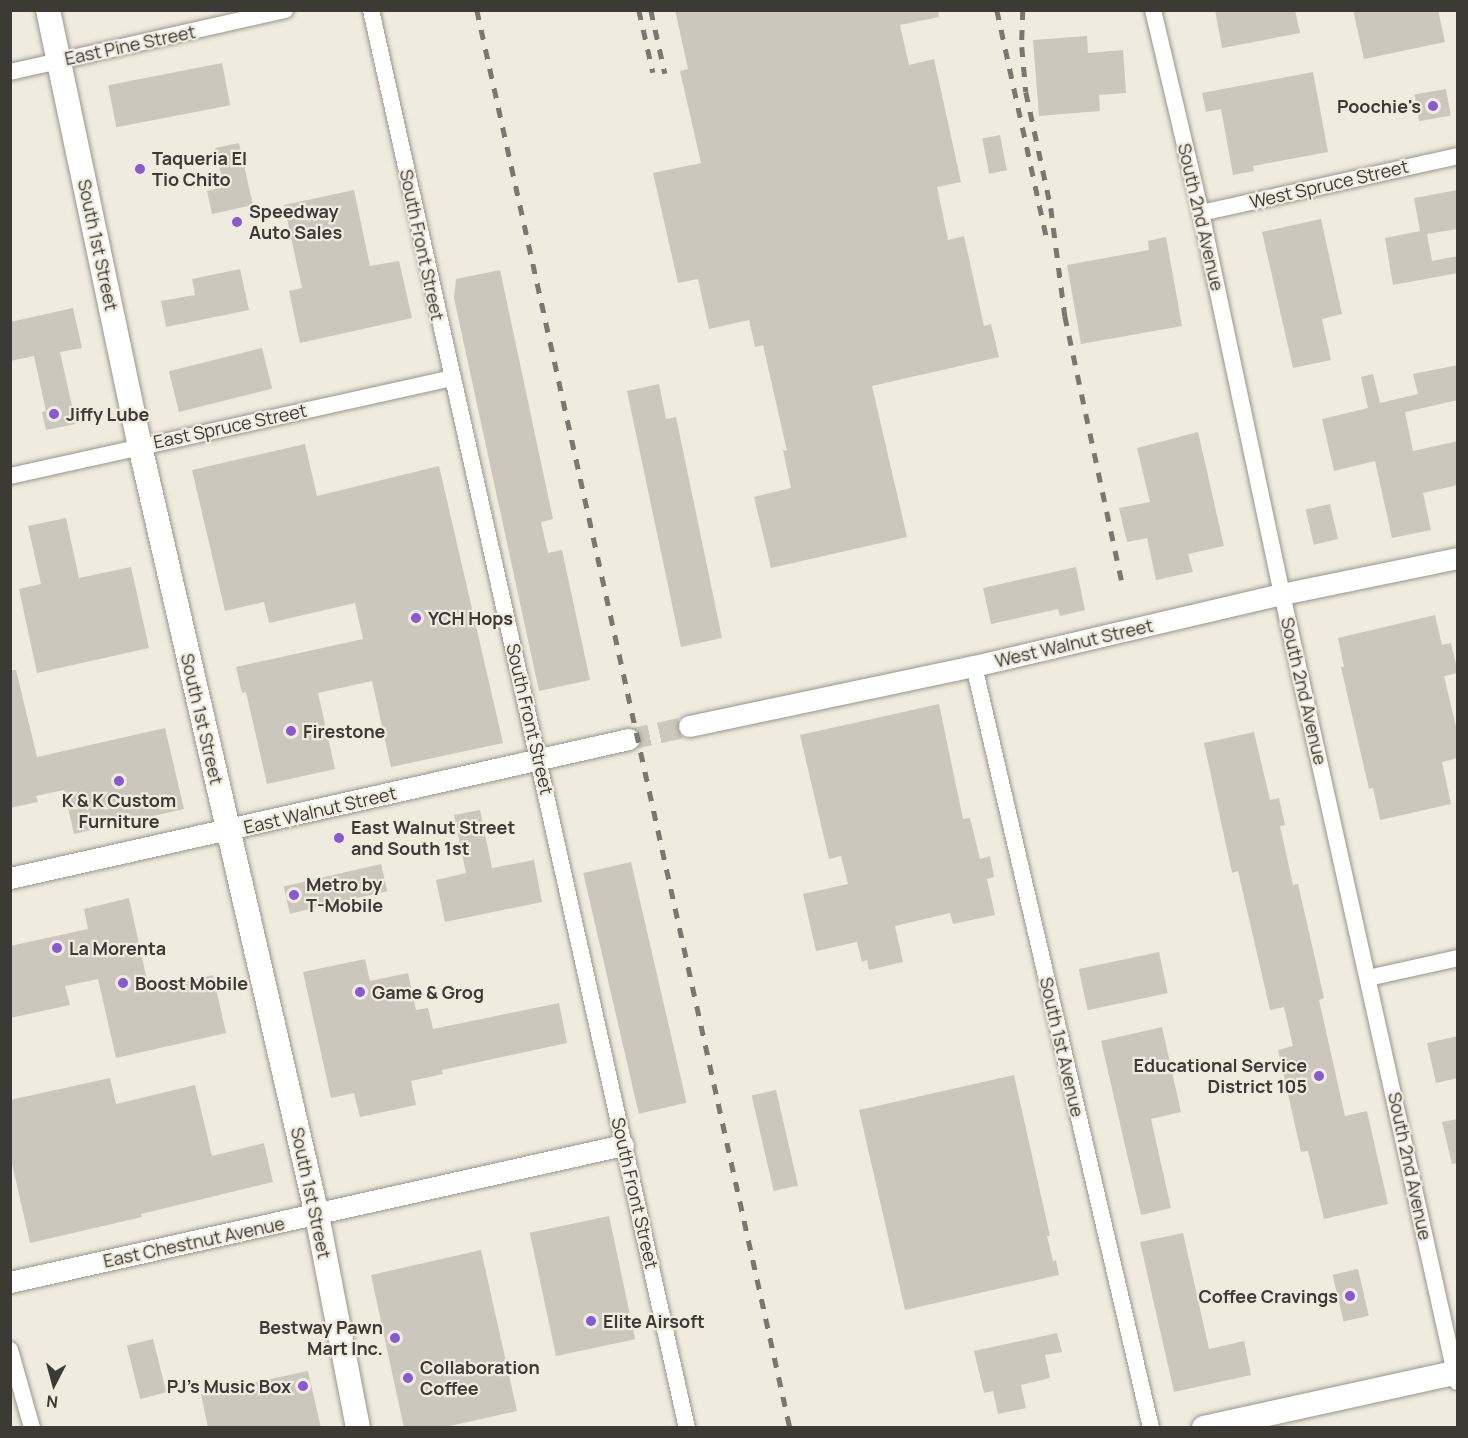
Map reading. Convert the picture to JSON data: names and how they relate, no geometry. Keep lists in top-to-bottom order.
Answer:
{
  "streets": {
    "main road": ["South 1st Street"],
    "street": [
      "East Pine Street",
      "West Spruce Street",
      "South 2nd Avenue",
      "South Front Street",
      "East Spruce Street",
      "West Walnut Street",
      "East Walnut Street",
      "South 1st Avenue",
      "East Chestnut Avenue"
    ]
  },
  "crossings": [
    ["East Pine Street", "South 1st Street"],
    ["West Spruce Street", "South 2nd Avenue"],
    ["South 2nd Avenue", "West Walnut Street"],
    ["South 1st Street", "East Spruce Street"],
    ["South 1st Street", "East Walnut Street"],
    ["South 1st Street", "East Chestnut Avenue"],
    ["South Front Street", "East Spruce Street"],
    ["South Front Street", "East Walnut Street"],
    ["South Front Street", "East Chestnut Avenue"],
    ["West Walnut Street", "South 1st Avenue"]
  ],
  "places": [
    "Poochie's",
    "Taqueria El Tio Chito",
    "Speedway Auto Sales",
    "Jiffy Lube",
    "YCH Hops",
    "Firestone",
    "K & K Custom Furniture",
    "East Walnut Street and South 1st",
    "Metro by T-Mobile",
    "La Morenta",
    "Boost Mobile",
    "Game & Grog",
    "Educational Service District 105",
    "Coffee Cravings",
    "Elite Airsoft",
    "Bestway Pawn Mart Inc.",
    "Collaboration Coffee",
    "PJ's Music Box"
  ],
  "north": "bottom"
}
